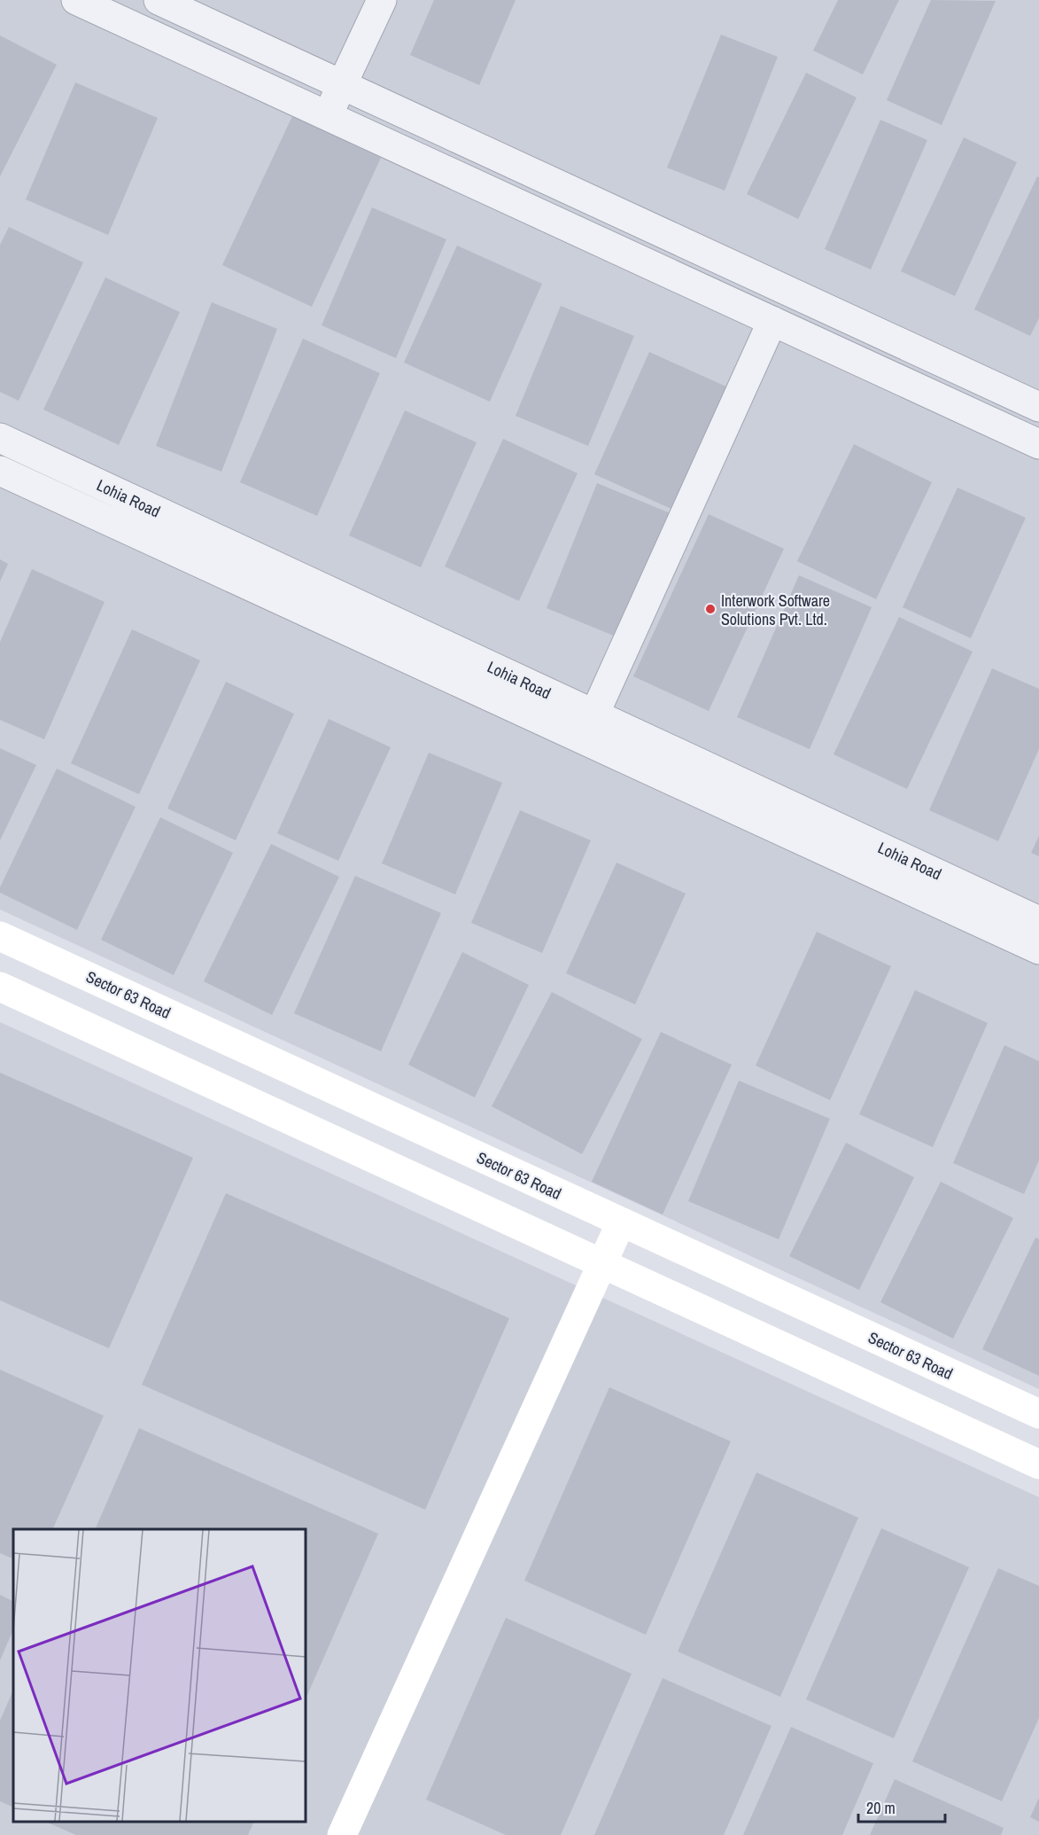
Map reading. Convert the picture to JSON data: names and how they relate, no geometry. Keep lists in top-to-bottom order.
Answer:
{
  "streets": {
    "street": ["Lohia Road", "Sector 63 Road"]
  },
  "places": ["Interwork Software Solutions Pvt. Ltd."],
  "scale_bar": "20 m"
}
